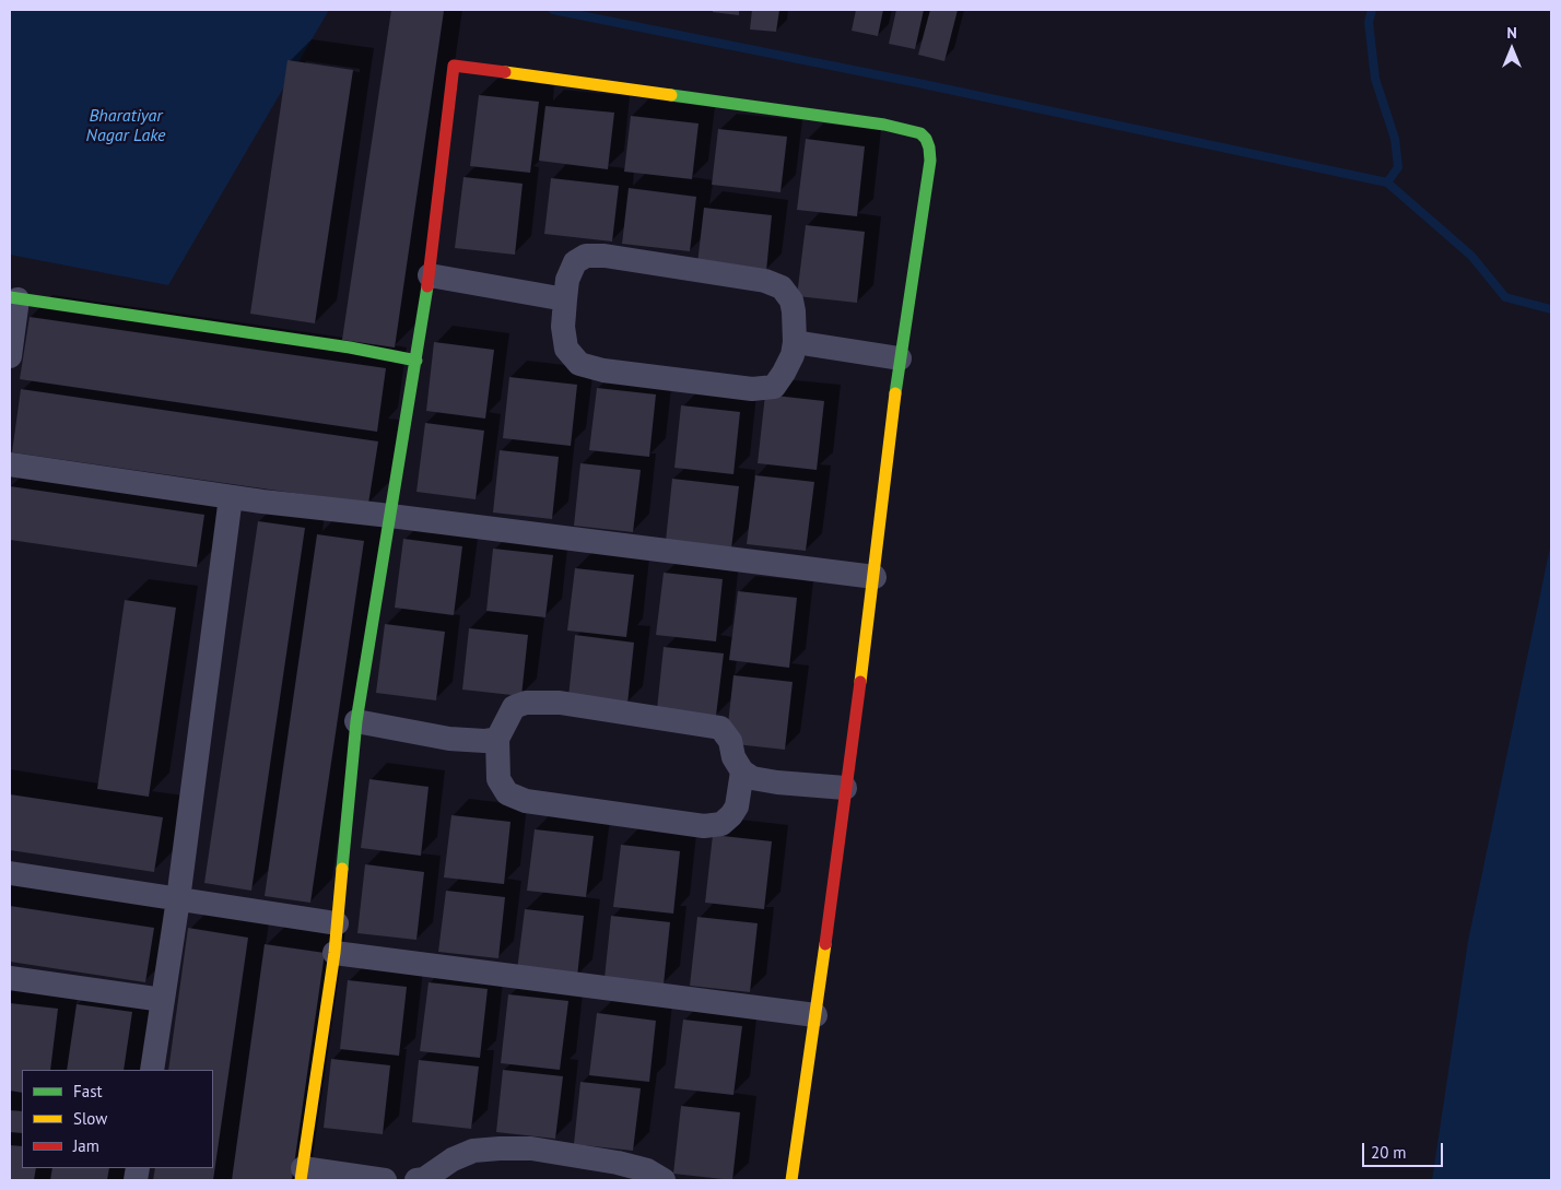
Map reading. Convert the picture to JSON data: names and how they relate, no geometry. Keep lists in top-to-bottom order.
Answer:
{
  "water": ["Bharatiyar Nagar Lake"],
  "legend": ["Fast", "Slow", "Jam"],
  "scale_bar": "20 m",
  "north": "top"
}
